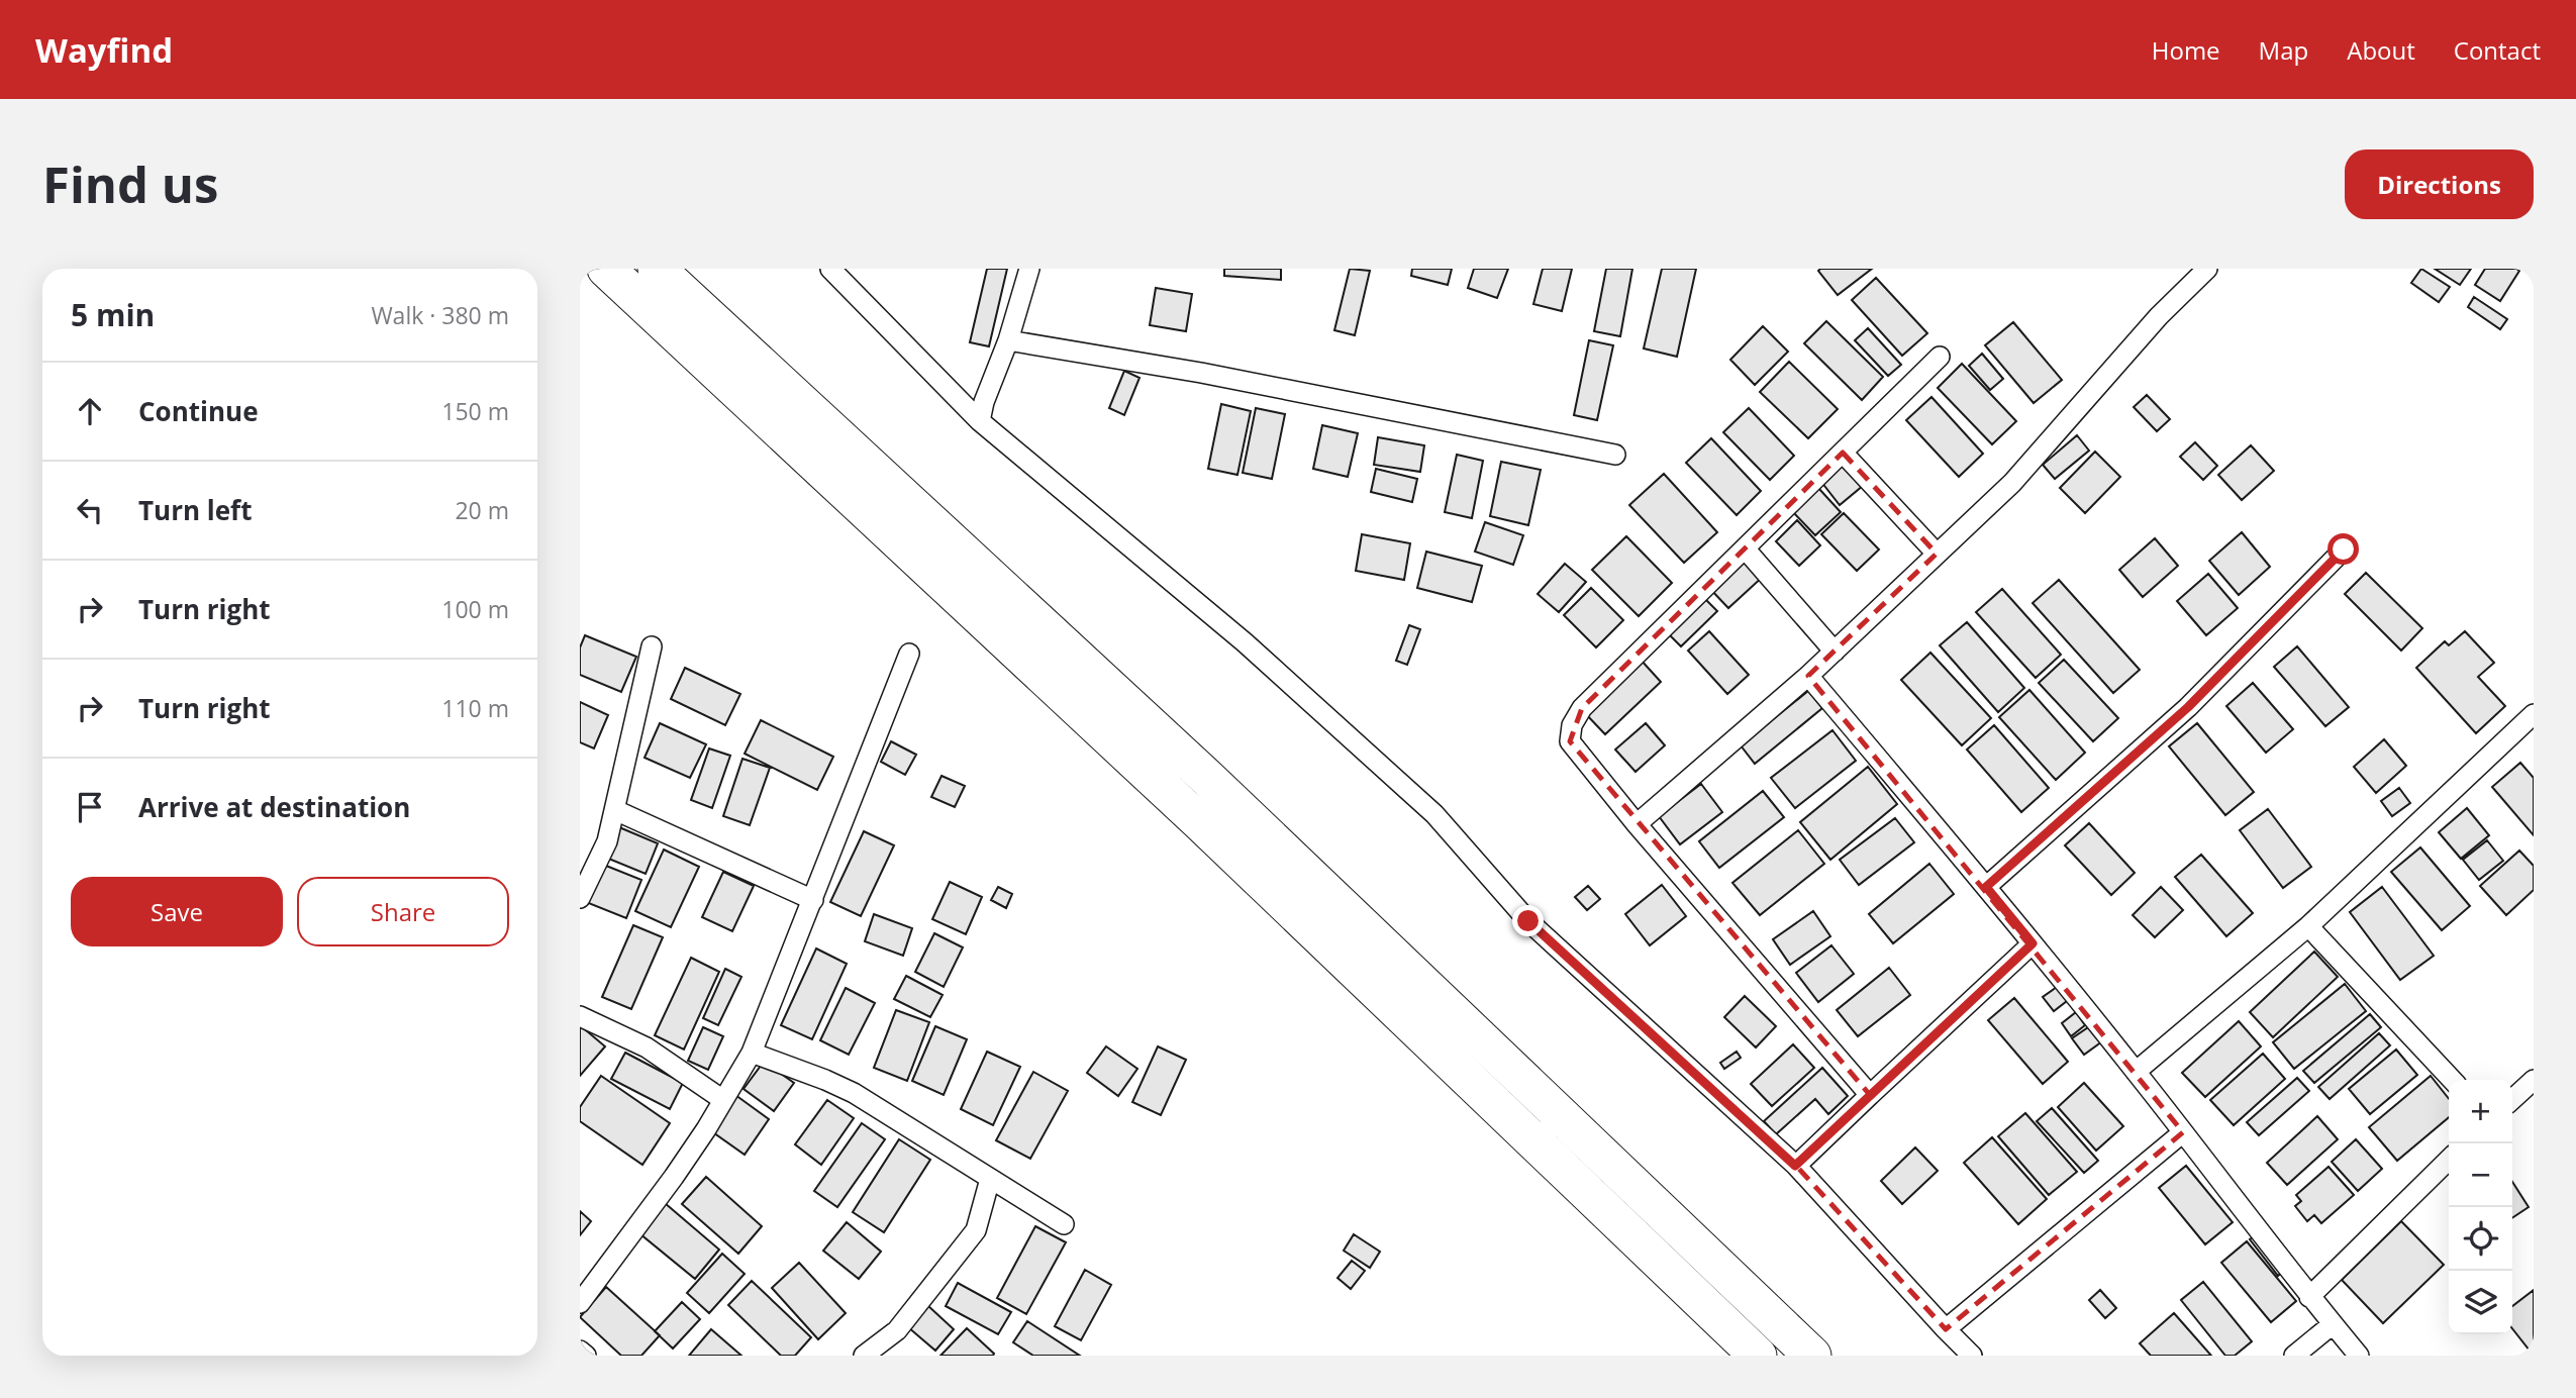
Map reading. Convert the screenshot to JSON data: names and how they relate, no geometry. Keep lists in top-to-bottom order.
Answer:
{
  "page": {
    "header": "Wayfind",
    "nav": [
      "Home",
      "Map",
      "About",
      "Contact"
    ],
    "buttons": [
      "Directions",
      ["Save", "Share"]
    ],
    "title": "Find us",
    "heading": ["5 min", "Walk · 380 m"],
    "list": [
      ["Continue", "150 m"],
      ["Turn left", "20 m"],
      ["Turn right", "100 m"],
      ["Turn right", "110 m"],
      "Arrive at destination"
    ],
    "map_buttons": ["+", "−"]
  }
}
